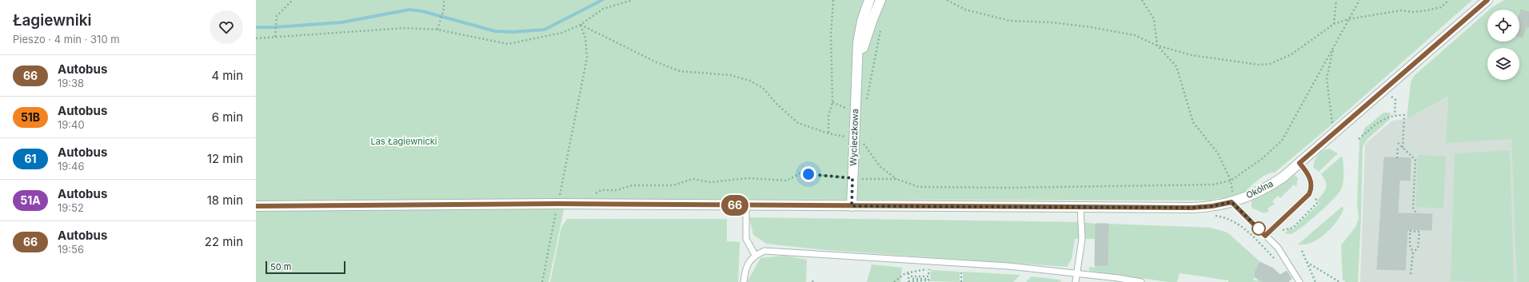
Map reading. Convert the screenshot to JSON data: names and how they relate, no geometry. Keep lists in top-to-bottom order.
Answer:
{
  "streets": {
    "street": ["Wycieczkowa", "Okólna"]
  },
  "crossings": [
    ["Wycieczkowa", "Okólna"]
  ],
  "parks": ["Las Łagiewnicki"],
  "lines": ["bus line 66"],
  "scale_bar": "50 m",
  "page": {
    "heading": ["Łagiewniki", "Pieszo · 4 min · 310 m"],
    "on_map": "66",
    "list": [
      {
        "mark": "66",
        "name": "Autobus",
        "note": "19:38",
        "value": "4 min"
      },
      {
        "mark": "51B",
        "name": "Autobus",
        "note": "19:40",
        "value": "6 min"
      },
      {
        "mark": "61",
        "name": "Autobus",
        "note": "19:46",
        "value": "12 min"
      },
      {
        "mark": "51A",
        "name": "Autobus",
        "note": "19:52",
        "value": "18 min"
      },
      {
        "mark": "66",
        "name": "Autobus",
        "note": "19:56",
        "value": "22 min"
      }
    ],
    "scale": "50 m"
  }
}
